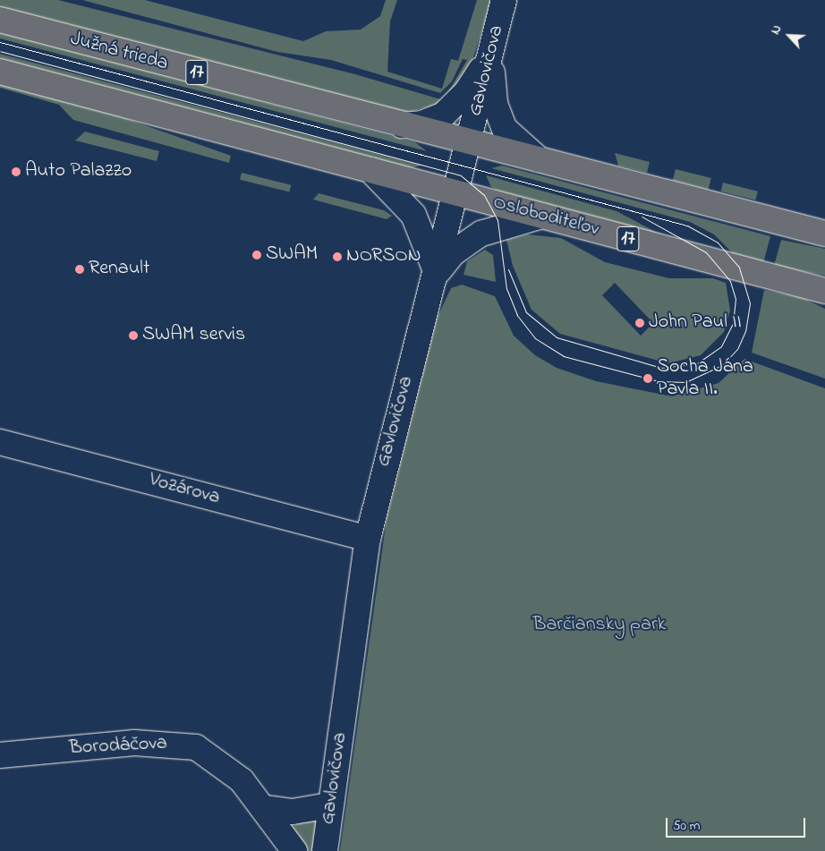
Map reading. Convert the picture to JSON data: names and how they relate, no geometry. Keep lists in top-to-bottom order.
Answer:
{
  "streets": {
    "main road": ["Južná trieda", "17", "Osloboditeľov"],
    "street": ["Gavlovičova", "Vozárova", "Borodáčova"]
  },
  "crossings": [
    ["Južná trieda", "17"],
    ["Gavlovičova", "17"],
    ["Gavlovičova", "Osloboditeľov"],
    ["Gavlovičova", "Vozárova"],
    ["17", "Osloboditeľov"]
  ],
  "parks": ["Barčiansky park"],
  "places": [
    "Auto Palazzo",
    "SWAM",
    "NORSON",
    "Renault",
    "John Paul II",
    "SWAM servis",
    "Socha Jána Pavla II."
  ],
  "scale_bar": "50 m",
  "north": "top left"
}
